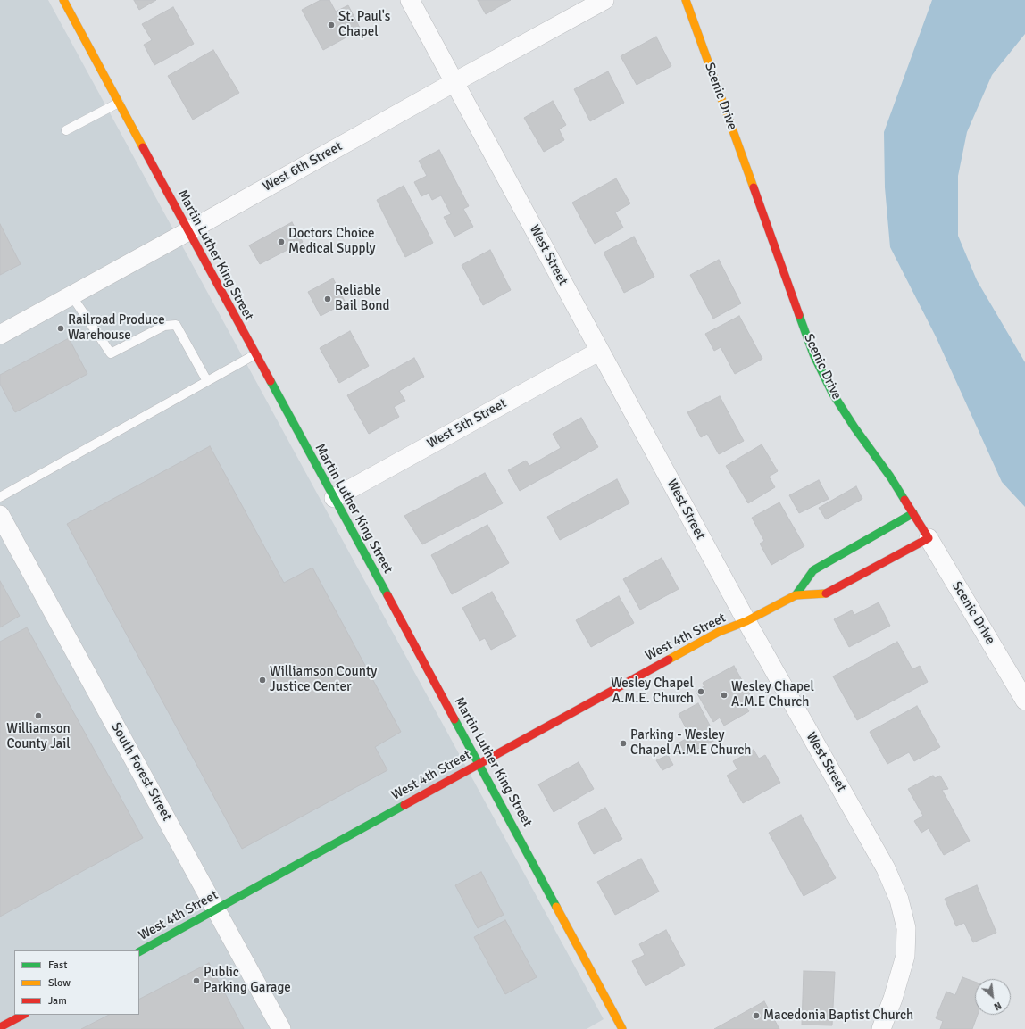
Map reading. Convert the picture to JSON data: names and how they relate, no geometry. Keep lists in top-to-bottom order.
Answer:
{
  "streets": {
    "street": [
      "Scenic Drive",
      "West 6th Street",
      "Martin Luther King Street",
      "West Street",
      "West 5th Street",
      "West 4th Street",
      "South Forest Street"
    ]
  },
  "crossings": [
    ["Scenic Drive", "West 4th Street"],
    ["West 6th Street", "Martin Luther King Street"],
    ["West 6th Street", "West Street"],
    ["Martin Luther King Street", "West 5th Street"],
    ["Martin Luther King Street", "West 4th Street"],
    ["West Street", "West 5th Street"],
    ["West Street", "West 4th Street"],
    ["West 4th Street", "South Forest Street"]
  ],
  "places": [
    "St. Paul's Chapel",
    "Doctors Choice Medical Supply",
    "Reliable Bail Bond",
    "Railroad Produce Warehouse",
    "Williamson County Justice Center",
    "Wesley Chapel A.M.E. Church",
    "Wesley Chapel A.M.E Church",
    "Williamson County Jail",
    "Parking - Wesley Chapel A.M.E Church",
    "Public Parking Garage",
    "Macedonia Baptist Church"
  ],
  "legend": ["Fast", "Slow", "Jam"],
  "north": "bottom right"
}
